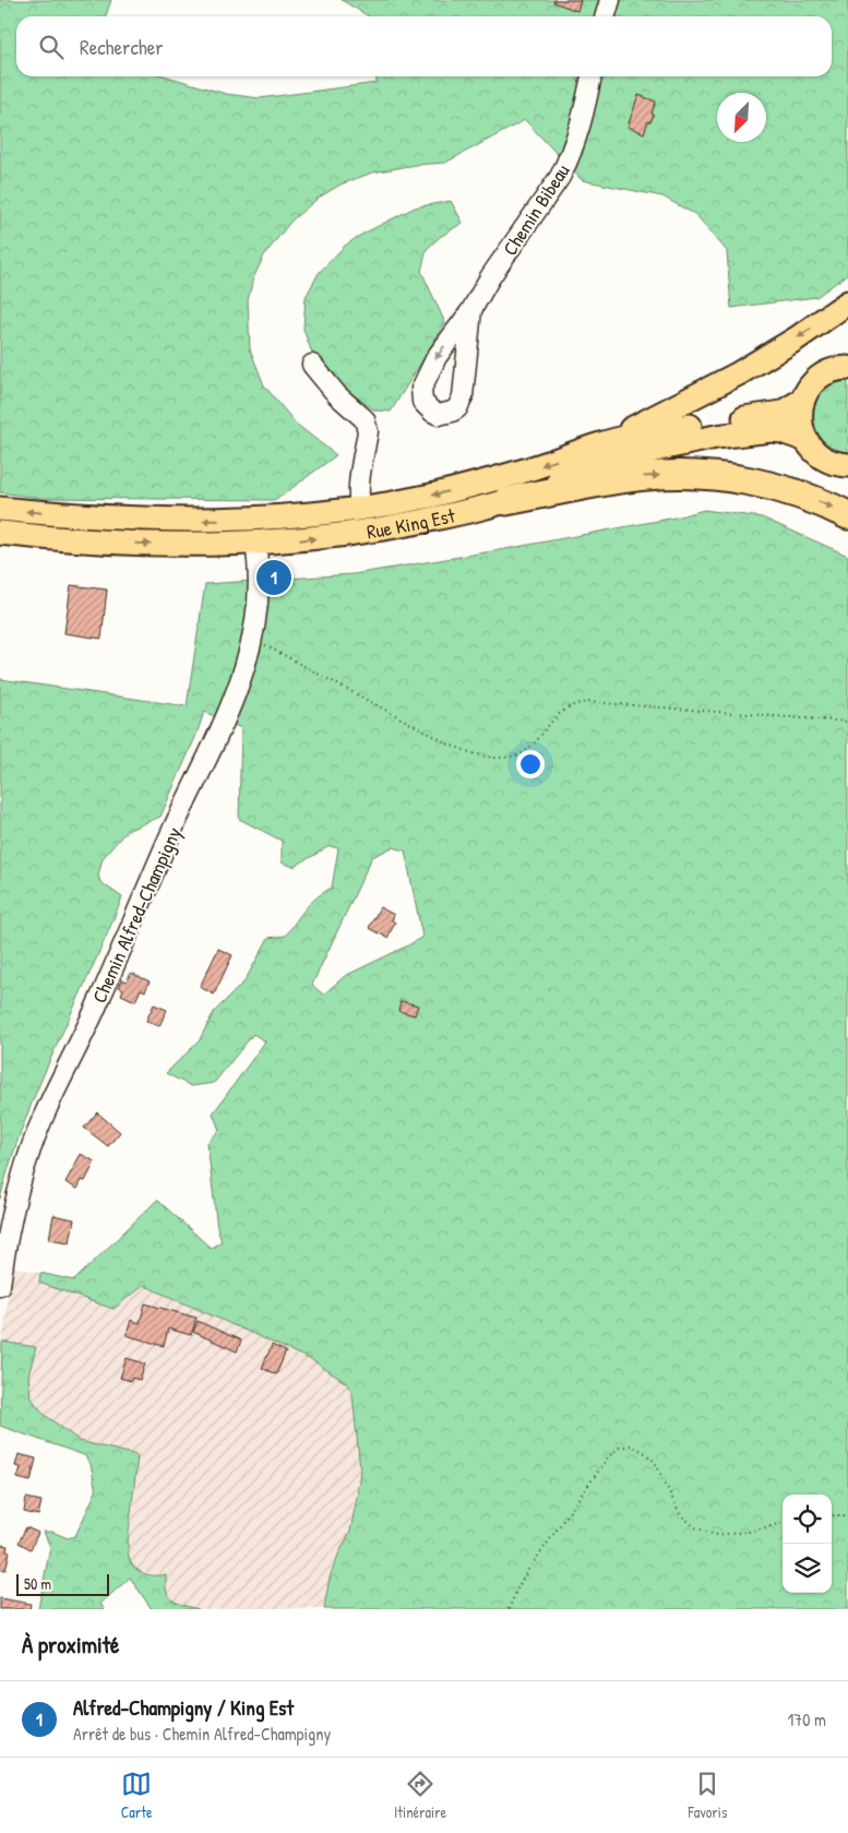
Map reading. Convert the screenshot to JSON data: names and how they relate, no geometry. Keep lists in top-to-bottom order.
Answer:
{
  "streets": {
    "main road": ["Rue King Est"],
    "street": ["Chemin Bibeau", "Chemin Alfred-Champigny"]
  },
  "crossings": [
    ["Rue King Est", "Chemin Alfred-Champigny"]
  ],
  "scale_bar": "50 m",
  "north": "bottom left",
  "page": {
    "search": "Rechercher",
    "pins": "1",
    "scale": "50 m",
    "heading": "À proximité",
    "list": [
      {
        "mark": "1",
        "name": "Alfred-Champigny / King Est",
        "note": "Arrêt de bus · Chemin Alfred-Champigny",
        "value": "170 m"
      }
    ],
    "nav": ["Carte", "Itinéraire", "Favoris"]
  }
}
